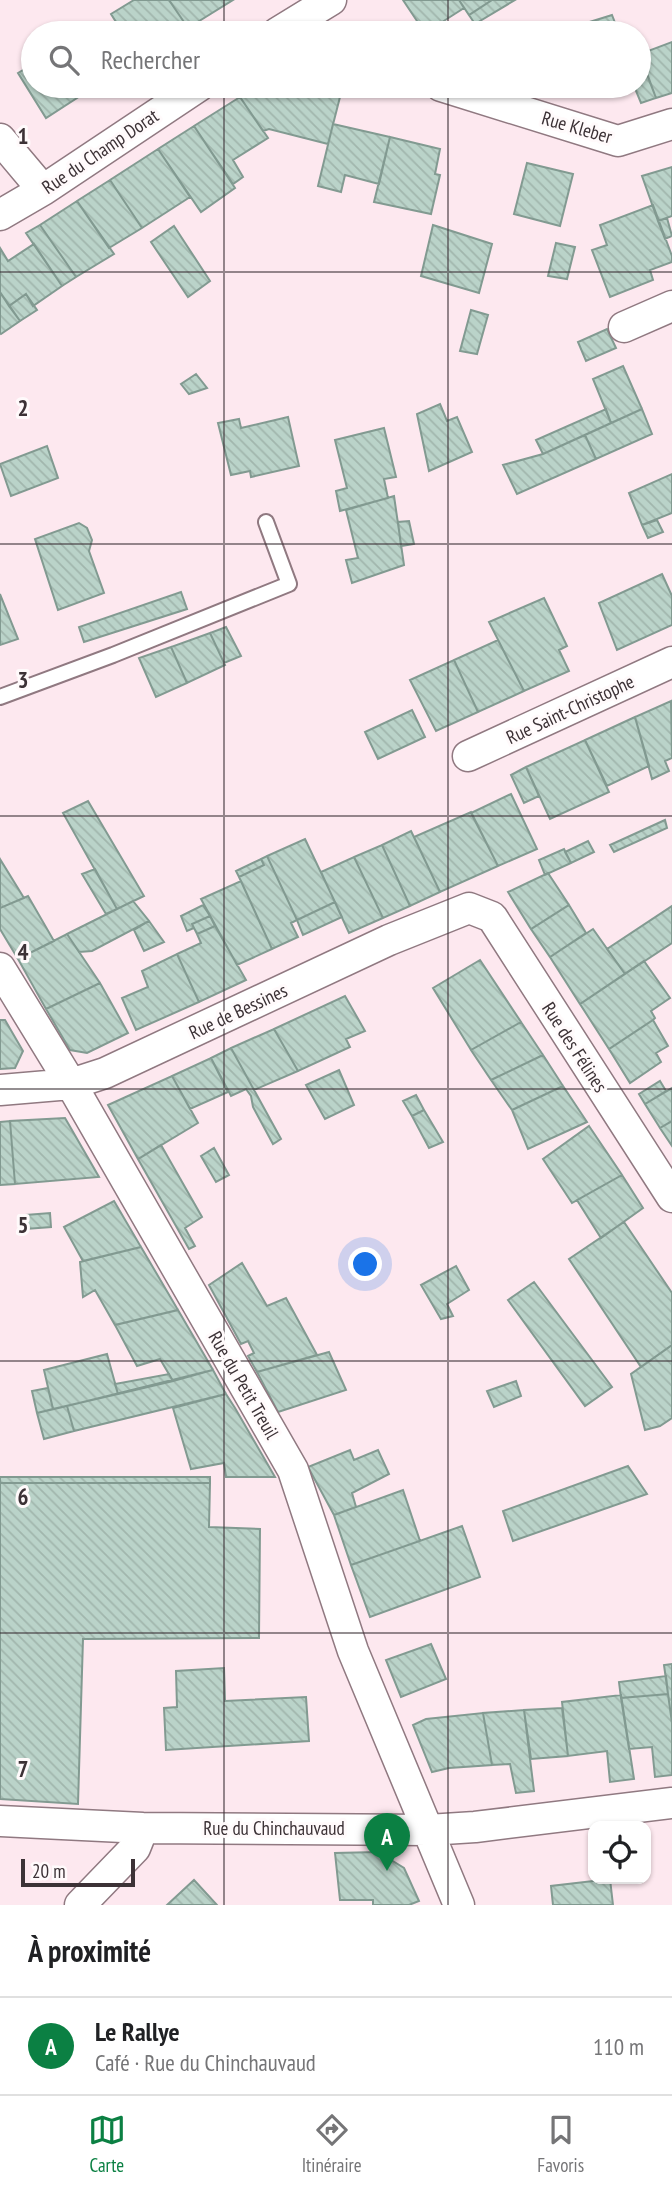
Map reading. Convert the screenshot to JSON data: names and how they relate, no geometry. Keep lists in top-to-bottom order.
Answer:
{
  "streets": {
    "street": [
      "Rue Kleber",
      "Rue du Champ Dorat",
      "Rue Saint-Christophe",
      "Rue de Bessines",
      "Rue des Félines",
      "Rue du Petit Treuil",
      "Rue du Chinchauvaud"
    ]
  },
  "crossings": [
    ["Rue de Bessines", "Rue des Félines"],
    ["Rue de Bessines", "Rue du Petit Treuil"],
    ["Rue du Petit Treuil", "Rue du Chinchauvaud"]
  ],
  "scale_bar": "20 m",
  "page": {
    "search": "Rechercher",
    "pins": "A",
    "scale": "20 m",
    "heading": "À proximité",
    "list": [
      {
        "mark": "A",
        "name": "Le Rallye",
        "note": "Café · Rue du Chinchauvaud",
        "value": "110 m"
      }
    ],
    "nav": ["Carte", "Itinéraire", "Favoris"]
  },
  "grid": {
    "rows": [
      "1",
      "2",
      "3",
      "4",
      "5",
      "6",
      "7"
    ]
  }
}
